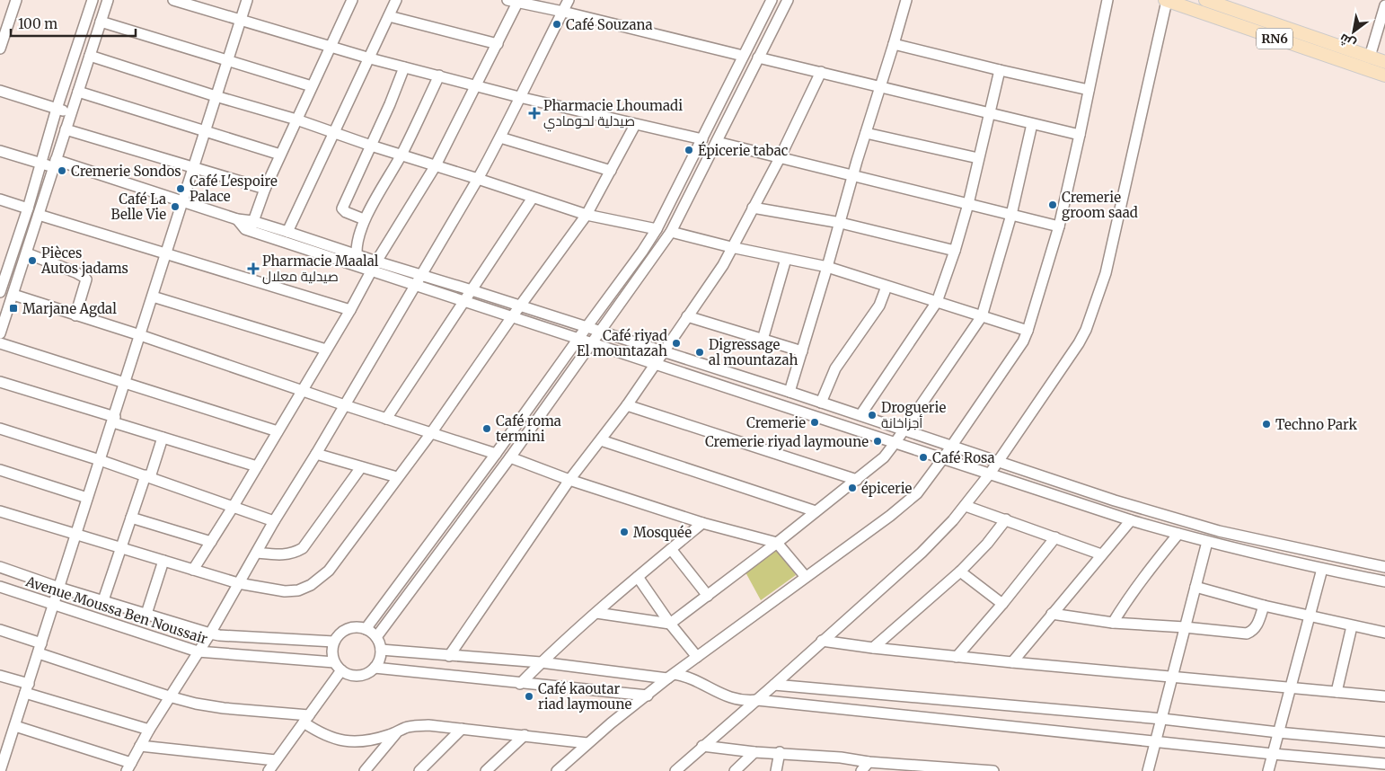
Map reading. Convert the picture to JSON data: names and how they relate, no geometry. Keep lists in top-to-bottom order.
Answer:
{
  "streets": {
    "main road": ["RN6"],
    "street": ["Avenue Moussa Ben Noussair"]
  },
  "places": {
    "other": [
      "Café Souzana",
      "Épicerie tabac",
      "Cremerie Sondos",
      "Café L'espoire Palace",
      "Cremerie groom saad",
      "Café La Belle Vie",
      "Pièces Autos jadams",
      "Café riyad El mountazah",
      "Digressage al mountazah",
      "Droguerie أجزاخانة",
      "Cremerie",
      "Techno Park",
      "Café roma termini",
      "Cremerie riyad laymoune",
      "Café Rosa",
      "épicerie",
      "Mosquée",
      "Café kaoutar riad laymoune"
    ],
    "health": ["Pharmacie Lhoumadi صيدلية لحومادي", "Pharmacie Maalal صيدلية معلال"],
    "transit": ["Marjane Agdal"]
  },
  "scale_bar": "100 m",
  "north": "bottom left"
}
